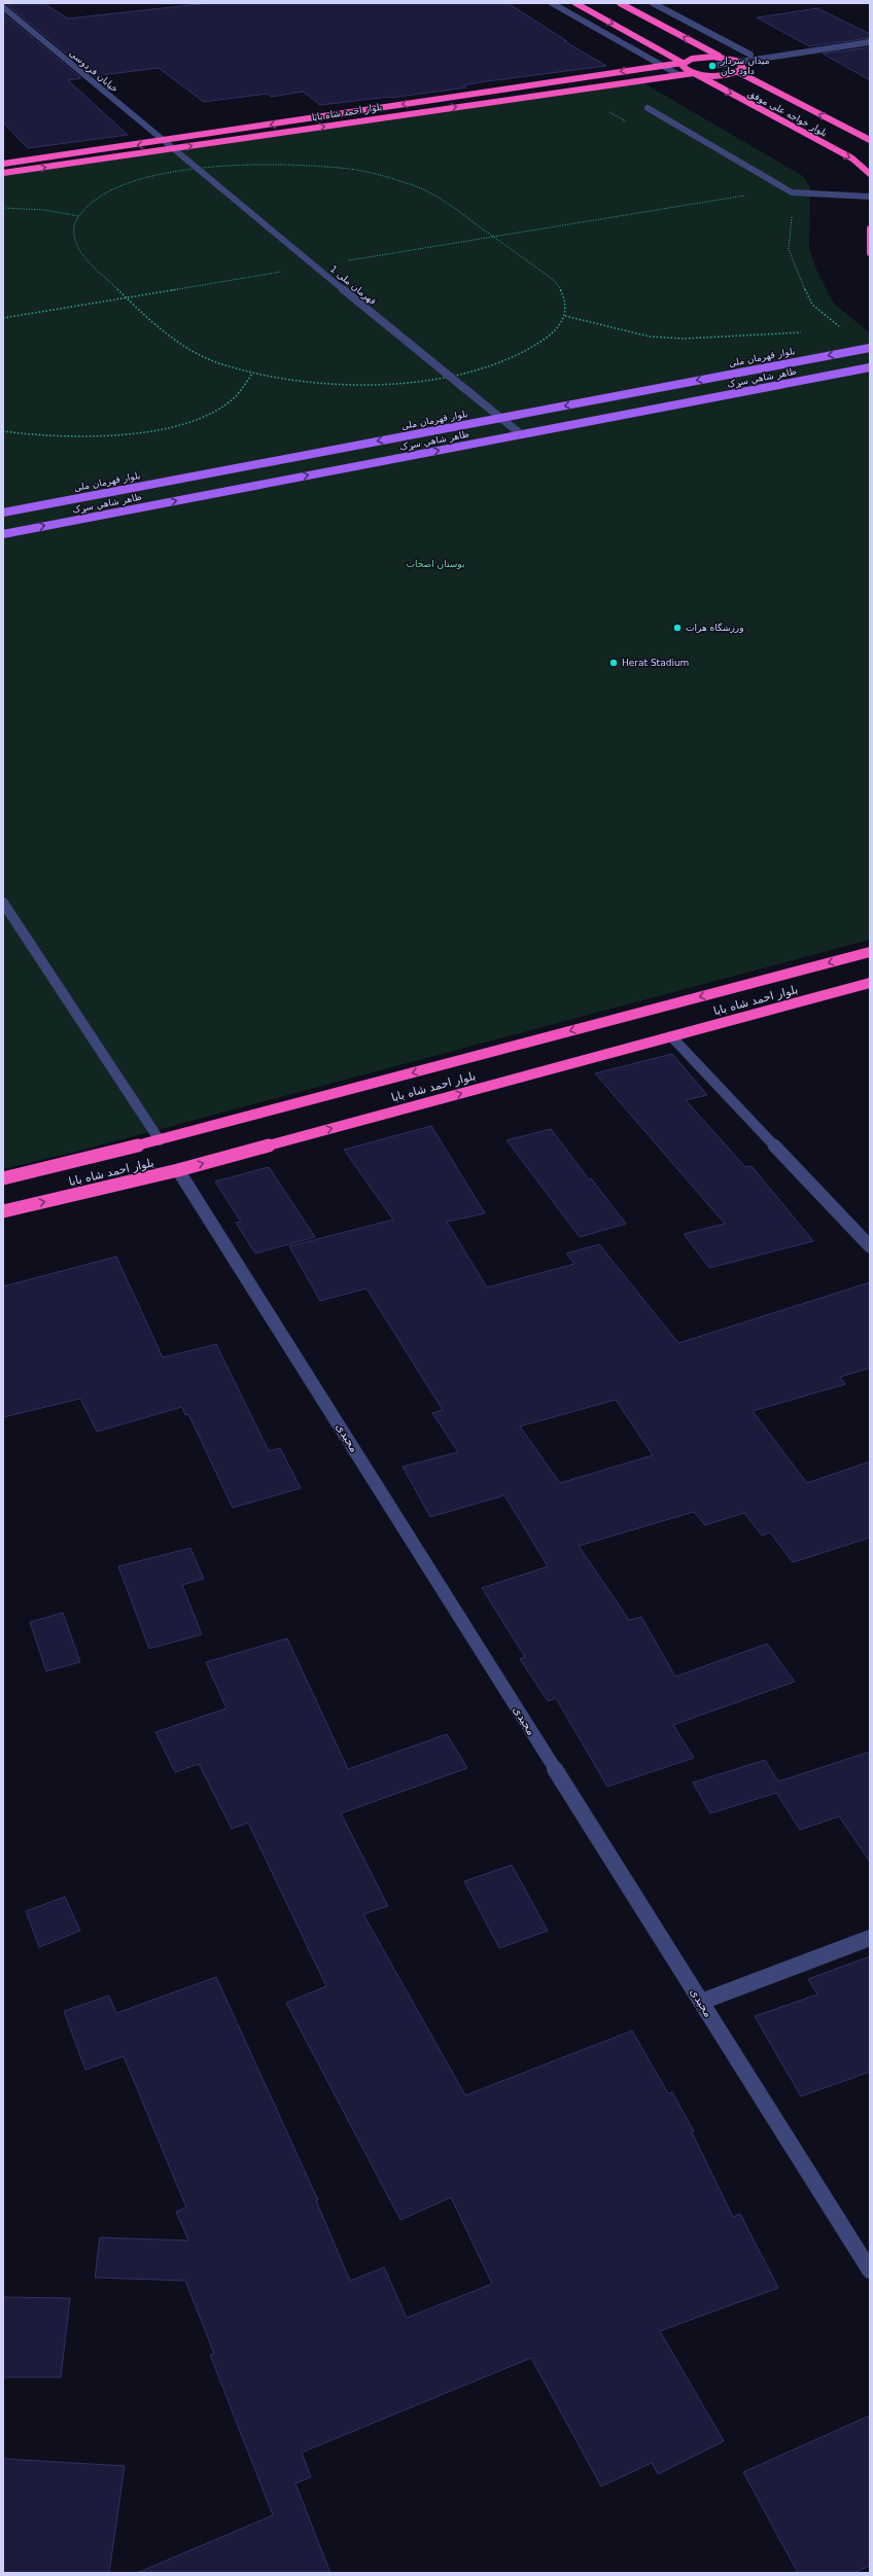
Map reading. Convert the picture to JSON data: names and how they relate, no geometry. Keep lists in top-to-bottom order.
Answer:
{
  "streets": {
    "highway": ["بلوار احمد شاه بابا", "بلوار خواجه علی موفق"],
    "main road": ["بلوار قهرمان ملی", "ظاهر شاهي سړک"],
    "street": ["خیابان فردوسی", "قهرمان ملی 1", "مجیدی"]
  },
  "crossings": [
    ["خیابان فردوسی", "بلوار احمد شاه بابا"],
    ["خیابان فردوسی", "قهرمان ملی 1"],
    ["بلوار احمد شاه بابا", "بلوار خواجه علی موفق"],
    ["بلوار احمد شاه بابا", "قهرمان ملی 1"],
    ["بلوار احمد شاه بابا", "مجیدی"],
    ["قهرمان ملی 1", "بلوار قهرمان ملی"],
    ["قهرمان ملی 1", "ظاهر شاهي سړک"]
  ],
  "one_way": ["بلوار قهرمان ملی", "ظاهر شاهي سړک"],
  "parks": ["بوستان اصحاب"],
  "places": ["میدان سردار داود خان", "ورزشگاه هرات", "Herat Stadium"]
}
